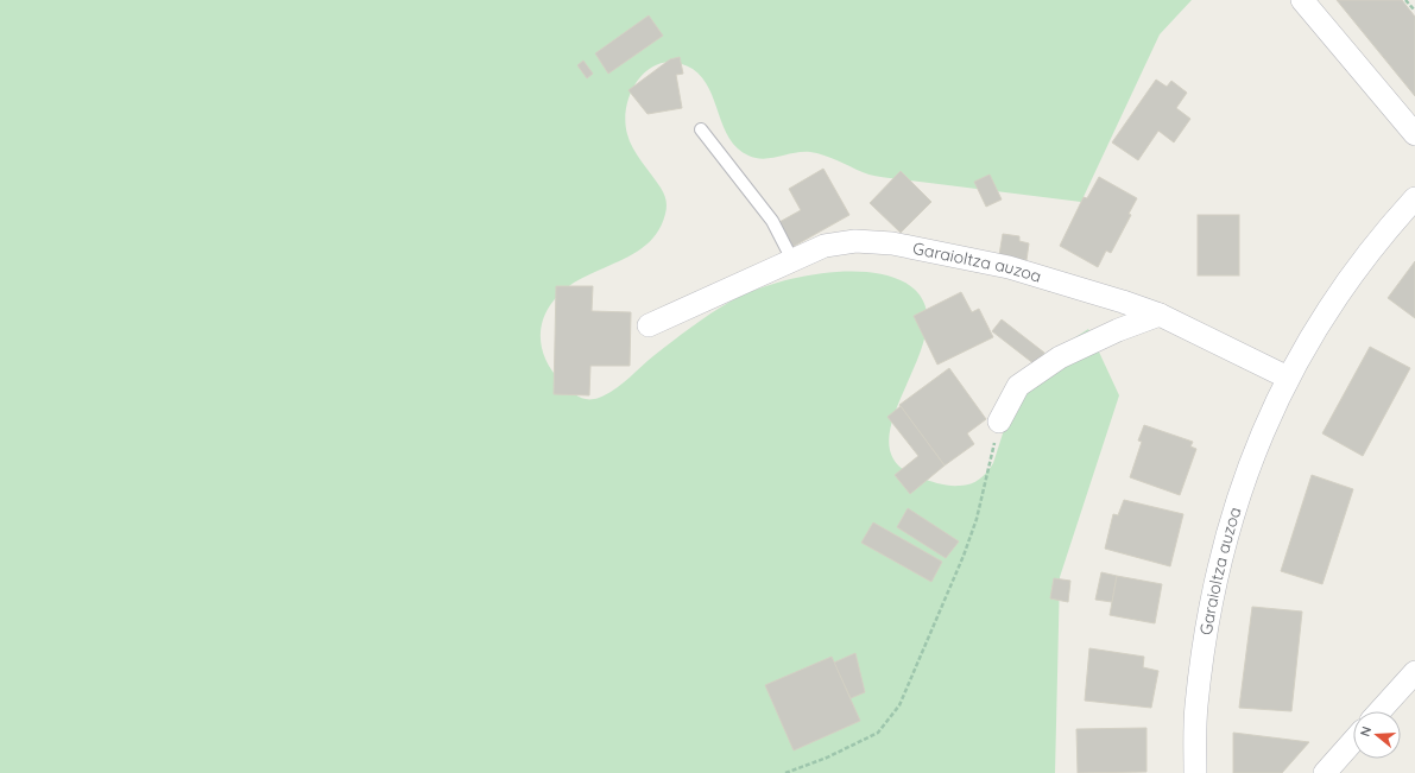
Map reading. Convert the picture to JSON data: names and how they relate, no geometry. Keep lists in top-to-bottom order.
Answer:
{
  "streets": {
    "street": ["Garaioltza auzoa"]
  },
  "north": "left"
}
